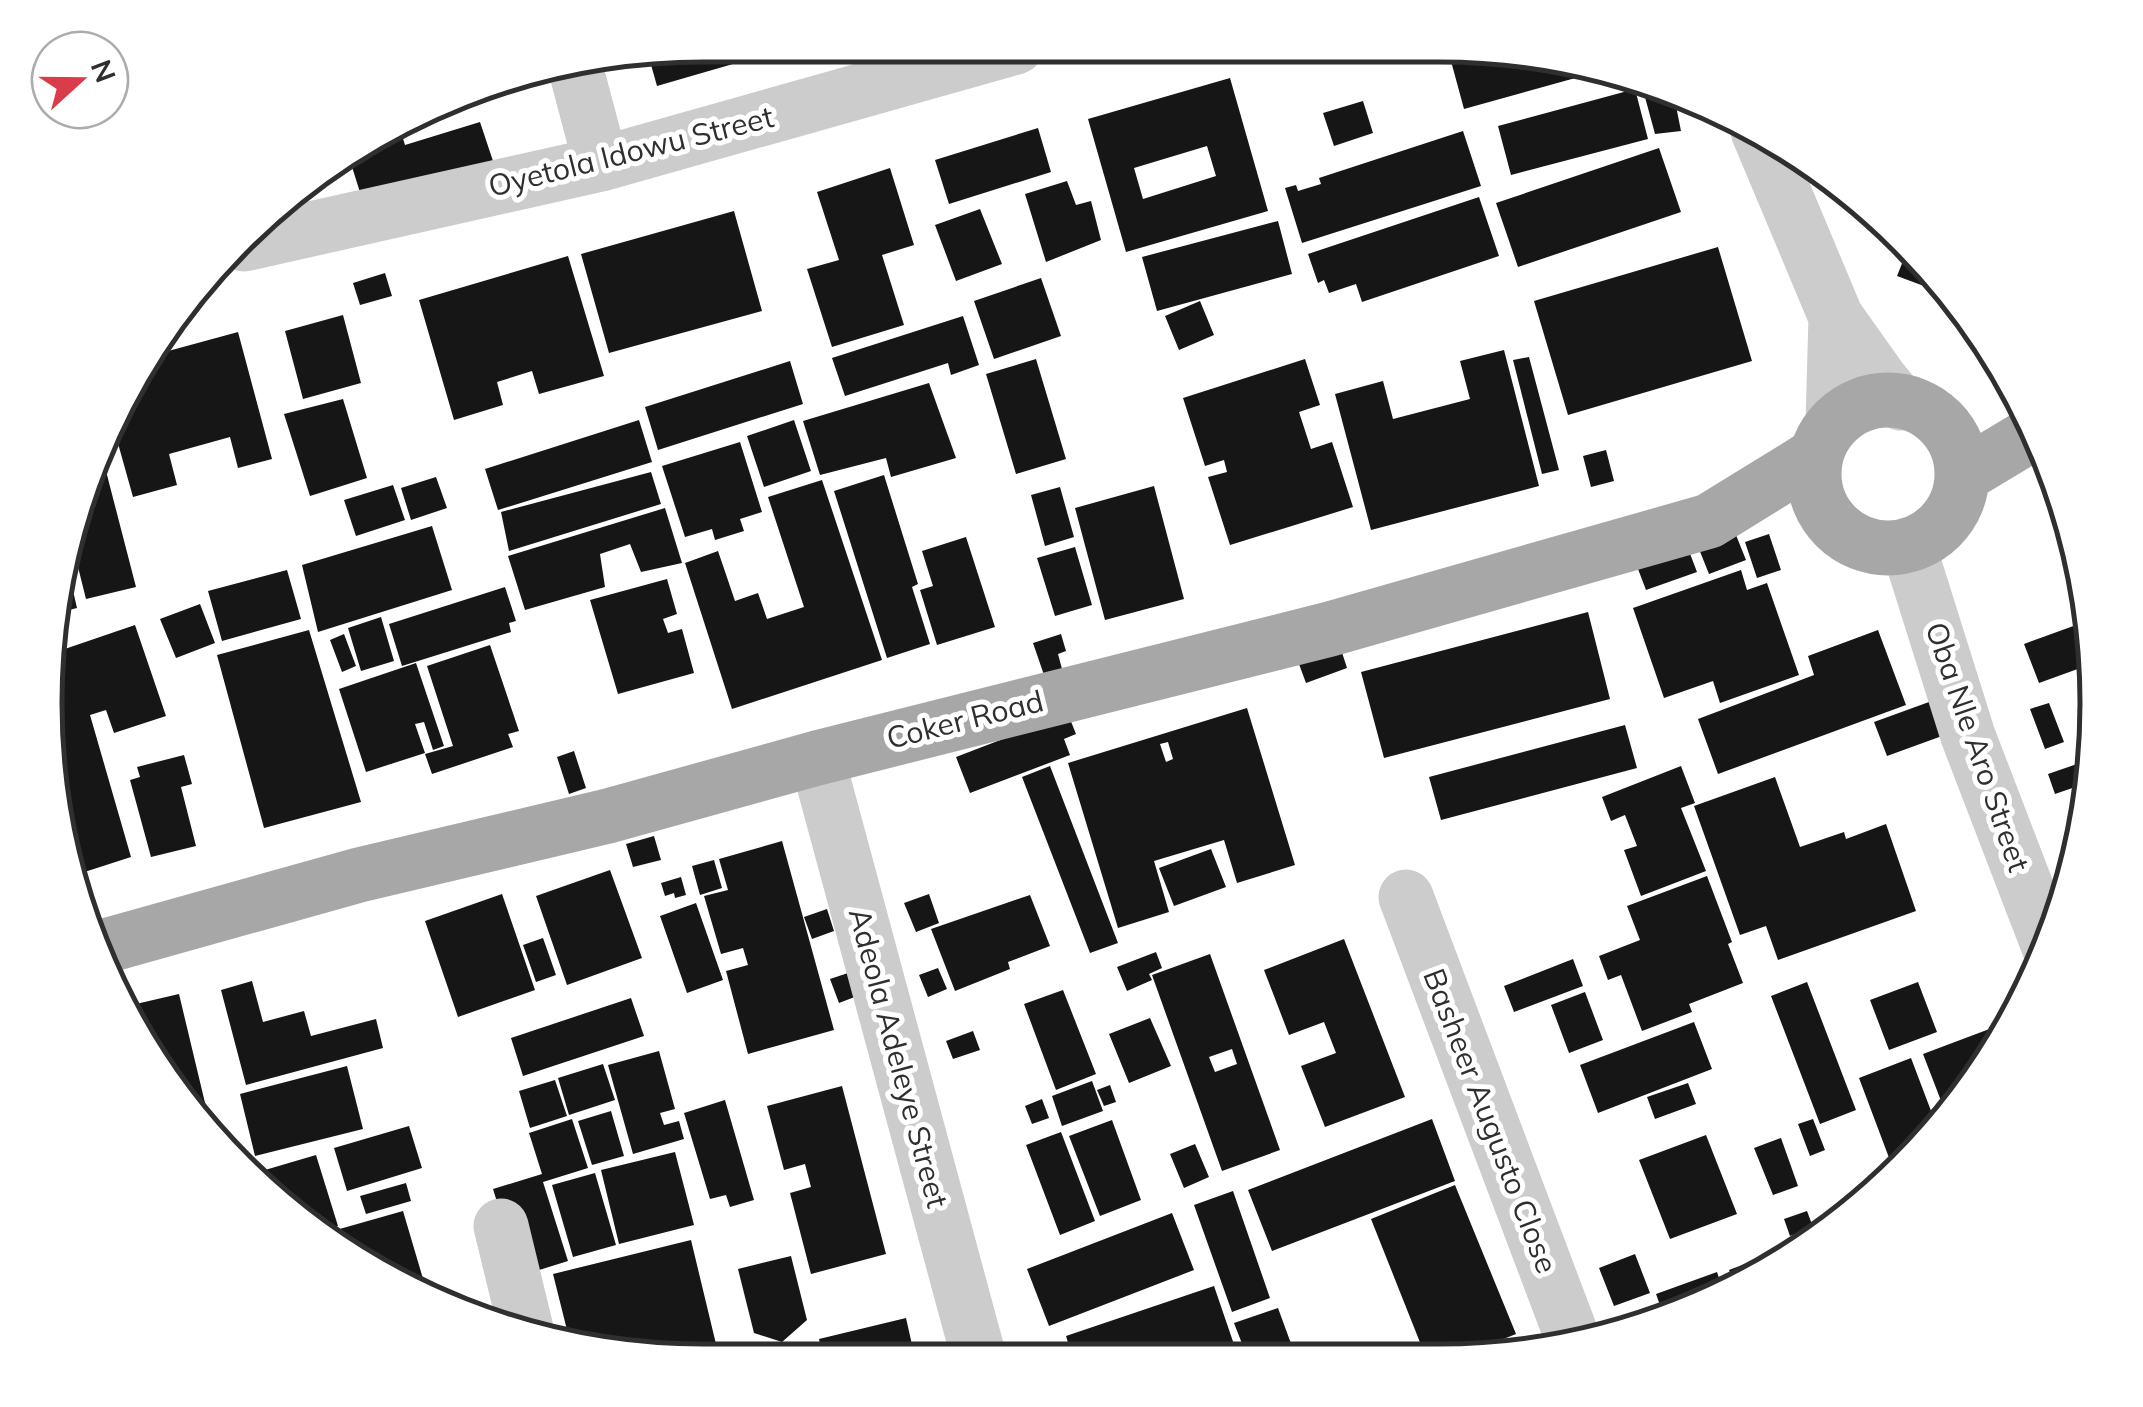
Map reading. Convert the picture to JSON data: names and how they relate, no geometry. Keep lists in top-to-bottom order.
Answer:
{
  "streets": {
    "main road": ["Coker Road"],
    "street": [
      "Oyetola Idowu Street",
      "Oba Nle Aro Street",
      "Adeola Adeleye Street",
      "Basheer Augusto Close"
    ]
  },
  "crossings": [
    ["Coker Road", "Oba Nle Aro Street"],
    ["Coker Road", "Adeola Adeleye Street"]
  ],
  "north": "right"
}
